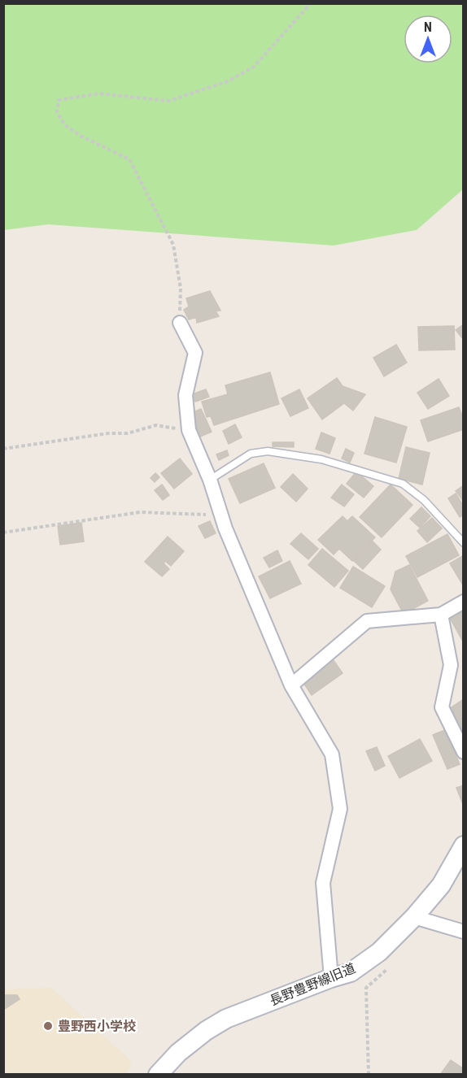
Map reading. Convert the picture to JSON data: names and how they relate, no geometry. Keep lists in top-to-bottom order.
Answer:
{
  "streets": {
    "street": ["長野豊野線旧道"]
  },
  "places": ["豊野西小学校"],
  "north": "top"
}
